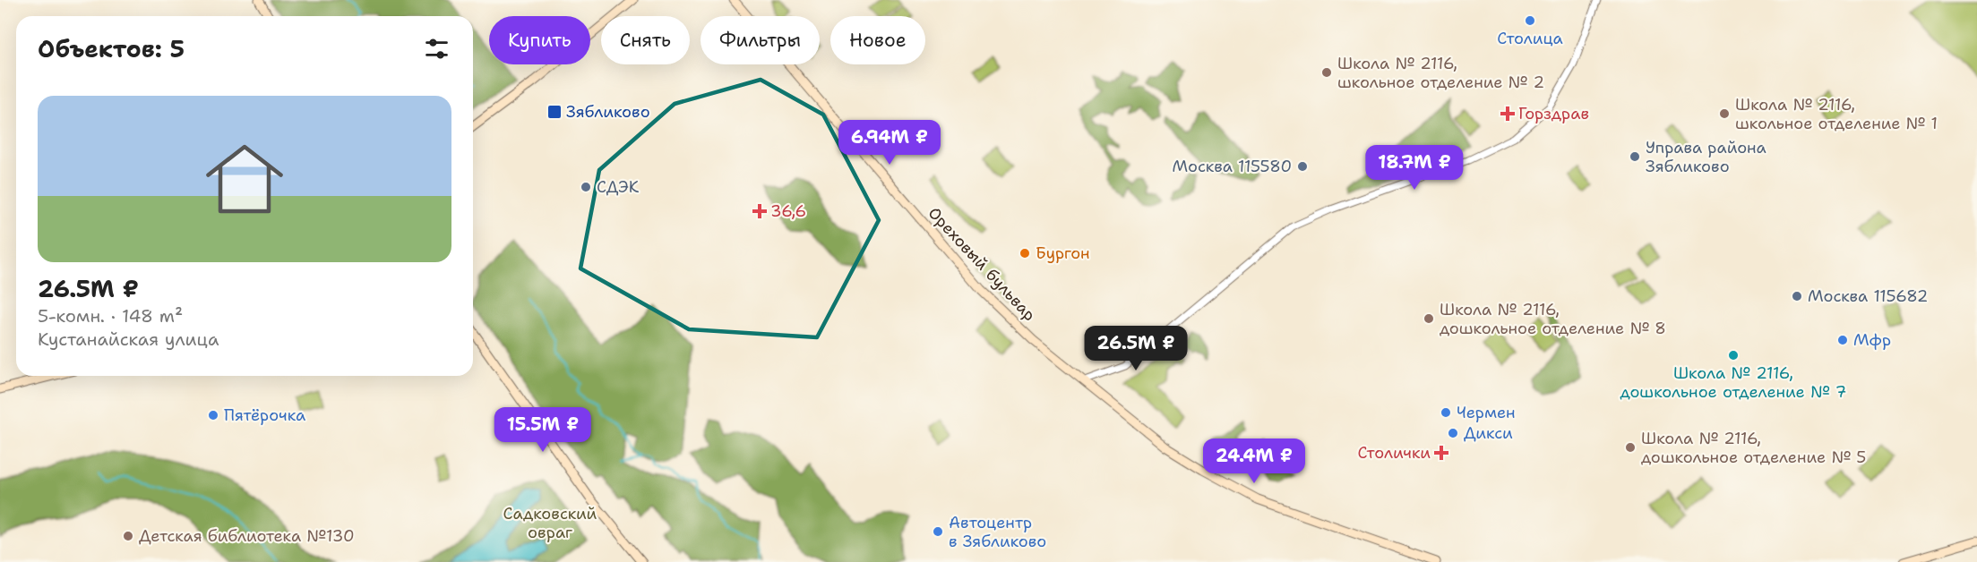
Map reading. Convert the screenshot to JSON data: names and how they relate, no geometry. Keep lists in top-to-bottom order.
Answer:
{
  "streets": {
    "street": ["Ореховый бульвар"]
  },
  "parks": ["Садковский овраг"],
  "places": {
    "other": [
      "Столица",
      "Школа № 2116, школьное отделение № 2",
      "Школа № 2116, школьное отделение № 1",
      "Управа района Зябликово",
      "Москва 115580",
      "СДЭК",
      "Бургон",
      "Москва 115682",
      "Школа № 2116, дошкольное отделение № 8",
      "Мфр",
      "Школа № 2116, дошкольное отделение № 7",
      "Чермен",
      "Пятёрочка",
      "Дикси",
      "Школа № 2116, дошкольное отделение № 5",
      "Автоцентр в Зябликово",
      "Детская библиотека №130"
    ],
    "transit": ["Зябликово"],
    "health": ["Горздрав", "36,6", "Столички"]
  },
  "page": {
    "chip": [
      "Купить",
      "Снять",
      "Фильтры",
      "Новое"
    ],
    "heading": "Объектов: 5",
    "list": [
      {
        "name": "26.5M ₽",
        "note": "5-комн. · 148 m² · Кустанайская улица"
      }
    ],
    "price": [
      "6.94M ₽",
      "18.7M ₽",
      "26.5M ₽",
      "15.5M ₽",
      "24.4M ₽"
    ]
  }
}
